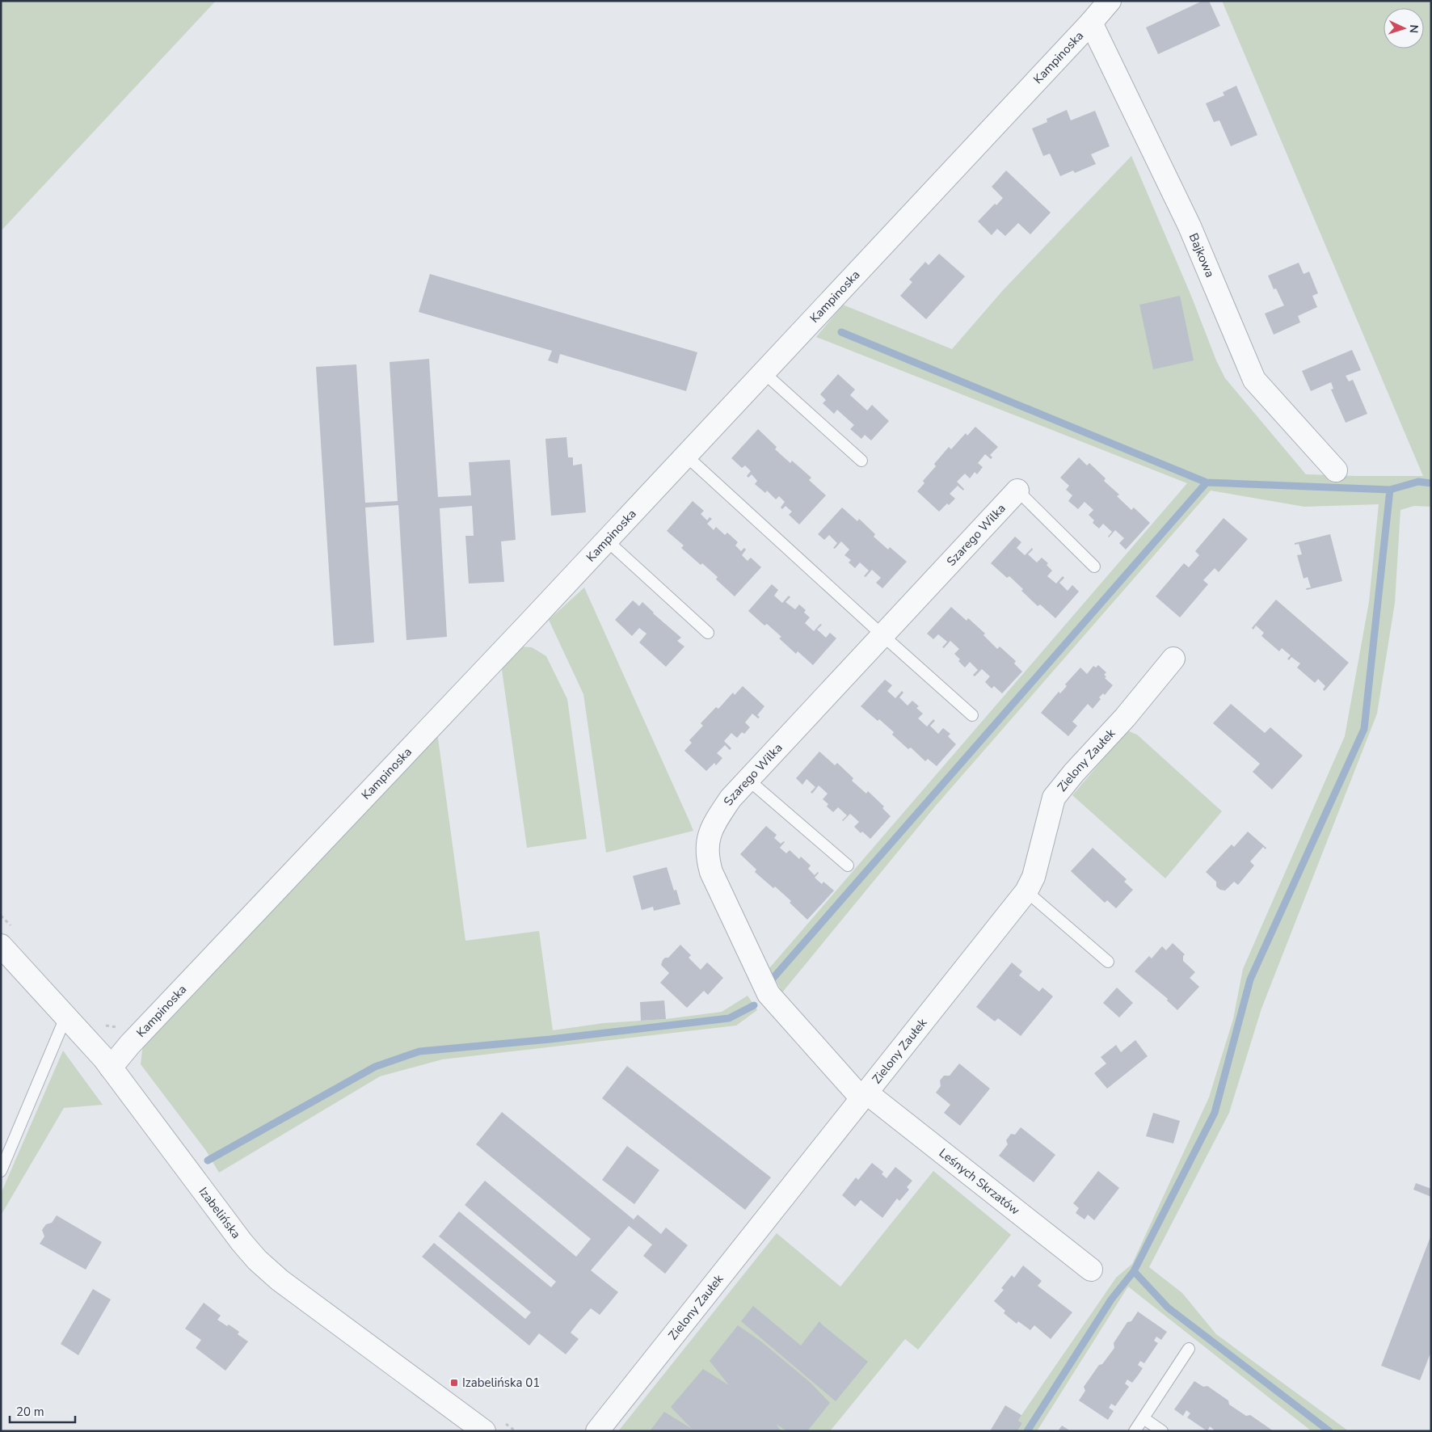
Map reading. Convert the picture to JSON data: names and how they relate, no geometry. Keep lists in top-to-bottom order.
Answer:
{
  "streets": {
    "street": [
      "Kampinoska",
      "Bajkowa",
      "Szarego Wilka",
      "Zielony Zaułek",
      "Leśnych Skrzatów",
      "Izabelińska"
    ]
  },
  "crossings": [
    ["Kampinoska", "Bajkowa"],
    ["Kampinoska", "Izabelińska"],
    ["Szarego Wilka", "Zielony Zaułek"],
    ["Szarego Wilka", "Leśnych Skrzatów"],
    ["Zielony Zaułek", "Leśnych Skrzatów"]
  ],
  "places": {
    "transit": ["Izabelińska 01"]
  },
  "scale_bar": "20 m",
  "north": "right"
}
